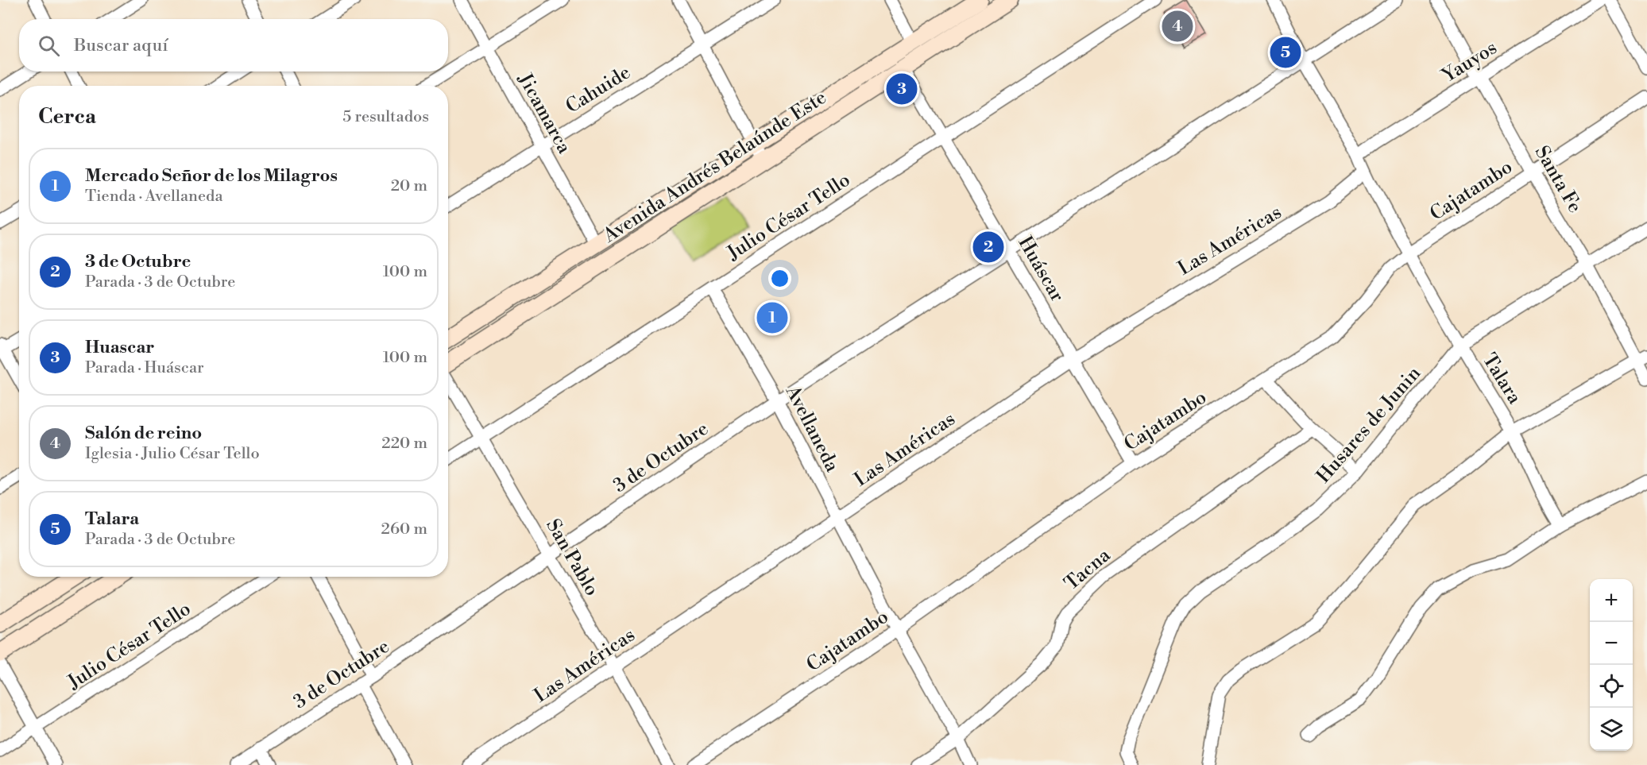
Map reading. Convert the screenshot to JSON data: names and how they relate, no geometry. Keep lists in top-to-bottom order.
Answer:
{
  "streets": {
    "street": [
      "Yauyos",
      "Cahuide",
      "Jicamarca",
      "Avenida Andrés Belaúnde Este",
      "Santa Fe",
      "Cajatambo",
      "Julio César Tello",
      "Las Américas",
      "Huáscar",
      "Talara",
      "Husares de Junin",
      "Avellaneda",
      "3 de Octubre",
      "San Pablo",
      "Tacna"
    ]
  },
  "crossings": [
    ["Yauyos", "Santa Fe"],
    ["Yauyos", "Talara"],
    ["Cahuide", "Jicamarca"],
    ["Jicamarca", "Avenida Andrés Belaúnde Este"],
    ["Avenida Andrés Belaúnde Este", "Huáscar"],
    ["Santa Fe", "Cajatambo"],
    ["Santa Fe", "Husares de Junin"],
    ["Cajatambo", "Huáscar"],
    ["Cajatambo", "Talara"],
    ["Cajatambo", "Avellaneda"],
    ["Julio César Tello", "Huáscar"],
    ["Julio César Tello", "Avellaneda"],
    ["Julio César Tello", "San Pablo"],
    ["Las Américas", "Huáscar"],
    ["Las Américas", "Talara"],
    ["Las Américas", "Avellaneda"],
    ["Las Américas", "San Pablo"],
    ["Huáscar", "3 de Octubre"],
    ["Talara", "Husares de Junin"],
    ["Talara", "3 de Octubre"],
    ["Avellaneda", "3 de Octubre"],
    ["Avellaneda", "Tacna"],
    ["3 de Octubre", "San Pablo"]
  ],
  "page": {
    "pins": [
      "4",
      "5",
      "3",
      "2",
      "1"
    ],
    "search": "Buscar aquí",
    "heading": ["Cerca", "5 resultados"],
    "list": [
      {
        "mark": "1",
        "name": "Mercado Señor de los Milagros",
        "note": "Tienda · Avellaneda",
        "value": "20 m"
      },
      {
        "mark": "2",
        "name": "3 de Octubre",
        "note": "Parada · 3 de Octubre",
        "value": "100 m"
      },
      {
        "mark": "3",
        "name": "Huascar",
        "note": "Parada · Huáscar",
        "value": "100 m"
      },
      {
        "mark": "4",
        "name": "Salón de reino",
        "note": "Iglesia · Julio César Tello",
        "value": "220 m"
      },
      {
        "mark": "5",
        "name": "Talara",
        "note": "Parada · 3 de Octubre",
        "value": "260 m"
      }
    ],
    "map_buttons": ["+", "−"]
  }
}
